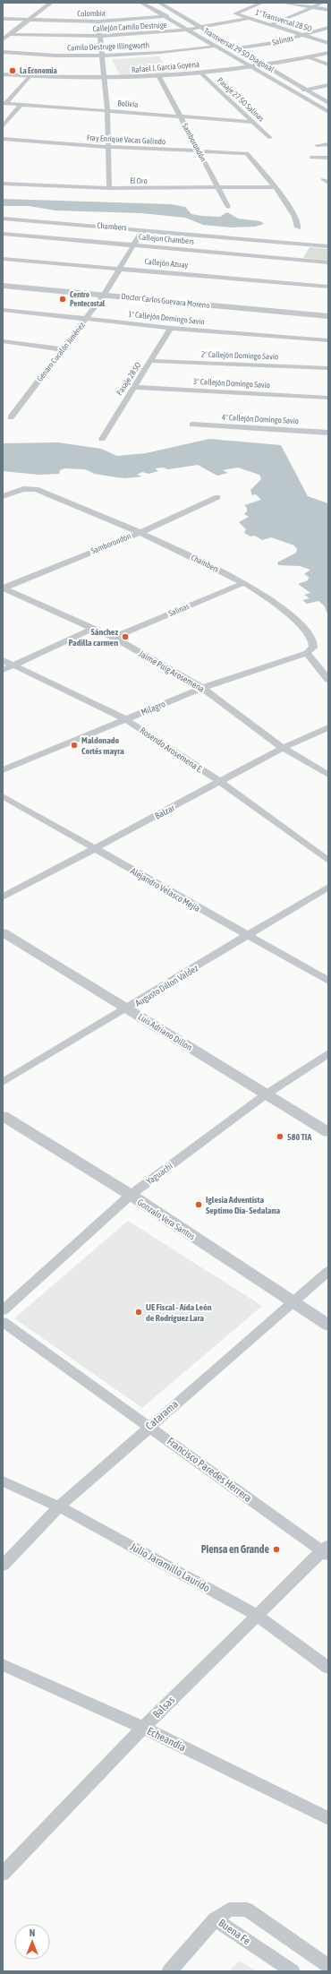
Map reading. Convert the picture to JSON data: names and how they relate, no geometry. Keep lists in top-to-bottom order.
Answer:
{
  "streets": {
    "street": [
      "Colombia",
      "1º Transversal 28 SO",
      "Callejón Camilo Destruge",
      "Salinas",
      "Camilo Destruge Illingworth",
      "Transversal 29 SO Diagonal",
      "Rafael J. Garcia Goyena",
      "Pasaje 27 SO Salinas",
      "Bolivia",
      "Fray Enrique Vacas Galindo",
      "Samborondón",
      "El Oro",
      "Chambers",
      "Callejon Chambers",
      "Callejón Azuay",
      "Doctor Carlos Guevara Moreno",
      "1º Callejón Domingo Savio",
      "Genaro Cucalón Jiménez",
      "2º Callejón Domingo Savio",
      "Pasaje 28 SO",
      "3º Callejón Domingo Savio",
      "4º Callejón Domingo Savio",
      "Jaime Puig Arosemena",
      "Milagro",
      "Rosendo Arosemena E.",
      "Balzar",
      "Alejandro Velasco Mejía",
      "Augusto Dillon Valdez",
      "Luis Adriano Dillon",
      "Yaguachi",
      "Gonzalo Vera Santos",
      "Catarama",
      "Francisco Paredes Herrera",
      "Julio Jaramillo Laurido",
      "Balsas",
      "Echeandía",
      "Buena Fe"
    ]
  },
  "crossings": [
    ["Colombia", "Transversal 29 SO Diagonal"],
    ["1º Transversal 28 SO", "Callejón Camilo Destruge"],
    ["1º Transversal 28 SO", "Salinas"],
    ["Callejón Camilo Destruge", "Transversal 29 SO Diagonal"],
    ["Salinas", "Transversal 29 SO Diagonal"],
    ["Salinas", "Chambers"],
    ["Salinas", "Jaime Puig Arosemena"],
    ["Camilo Destruge Illingworth", "Transversal 29 SO Diagonal"],
    ["Transversal 29 SO Diagonal", "Rafael J. Garcia Goyena"],
    ["Rafael J. Garcia Goyena", "Pasaje 27 SO Salinas"],
    ["Rafael J. Garcia Goyena", "Samborondón"],
    ["Pasaje 27 SO Salinas", "Bolivia"],
    ["Bolivia", "Samborondón"],
    ["Fray Enrique Vacas Galindo", "Samborondón"],
    ["Fray Enrique Vacas Galindo", "El Oro"],
    ["Samborondón", "El Oro"],
    ["Samborondón", "Chambers"],
    ["Samborondón", "Jaime Puig Arosemena"],
    ["Chambers", "Callejon Chambers"],
    ["Chambers", "Genaro Cucalón Jiménez"],
    ["Chambers", "Milagro"],
    ["Callejon Chambers", "Genaro Cucalón Jiménez"],
    ["Callejón Azuay", "Genaro Cucalón Jiménez"],
    ["Doctor Carlos Guevara Moreno", "Genaro Cucalón Jiménez"],
    ["1º Callejón Domingo Savio", "Genaro Cucalón Jiménez"],
    ["1º Callejón Domingo Savio", "Pasaje 28 SO"],
    ["2º Callejón Domingo Savio", "Pasaje 28 SO"],
    ["Pasaje 28 SO", "3º Callejón Domingo Savio"],
    ["Jaime Puig Arosemena", "Milagro"],
    ["Jaime Puig Arosemena", "Balzar"],
    ["Milagro", "Rosendo Arosemena E."],
    ["Rosendo Arosemena E.", "Balzar"],
    ["Balzar", "Alejandro Velasco Mejía"],
    ["Alejandro Velasco Mejía", "Augusto Dillon Valdez"],
    ["Augusto Dillon Valdez", "Luis Adriano Dillon"],
    ["Luis Adriano Dillon", "Yaguachi"],
    ["Yaguachi", "Gonzalo Vera Santos"],
    ["Gonzalo Vera Santos", "Catarama"],
    ["Catarama", "Francisco Paredes Herrera"],
    ["Catarama", "Julio Jaramillo Laurido"],
    ["Francisco Paredes Herrera", "Balsas"],
    ["Julio Jaramillo Laurido", "Balsas"],
    ["Balsas", "Echeandía"]
  ],
  "places": [
    "La Economia",
    "Centro Pentecostal",
    "Sánchez Padilla carmen",
    "Maldonado Cortés mayra",
    "580 TIA",
    "Iglesia Adventista Septimo Dia- Sedalana",
    "UE Fiscal - Aída León de Rodríguez Lara",
    "Piensa en Grande"
  ],
  "north": "top"
}
